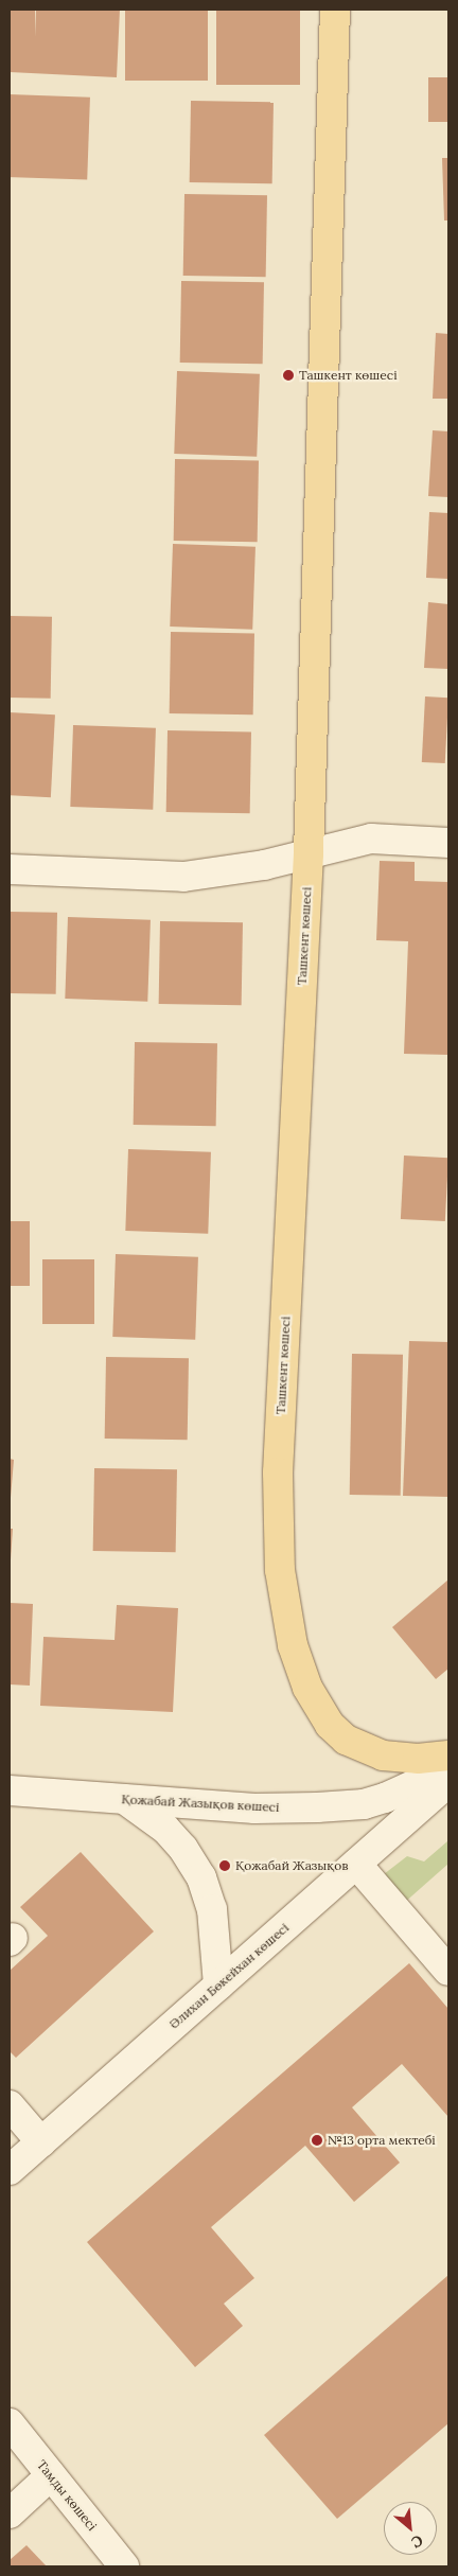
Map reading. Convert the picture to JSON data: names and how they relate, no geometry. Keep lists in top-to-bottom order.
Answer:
{
  "streets": {
    "main road": ["Ташкент көшесі"],
    "street": ["Қожабай Жазықов көшесі", "Әлихан Бөкейхан көшесі", "Тамды көшесі"]
  },
  "places": ["Ташкент көшесі", "Қожабай Жазықов", "№13 орта мектебі"],
  "north": "bottom right"
}
